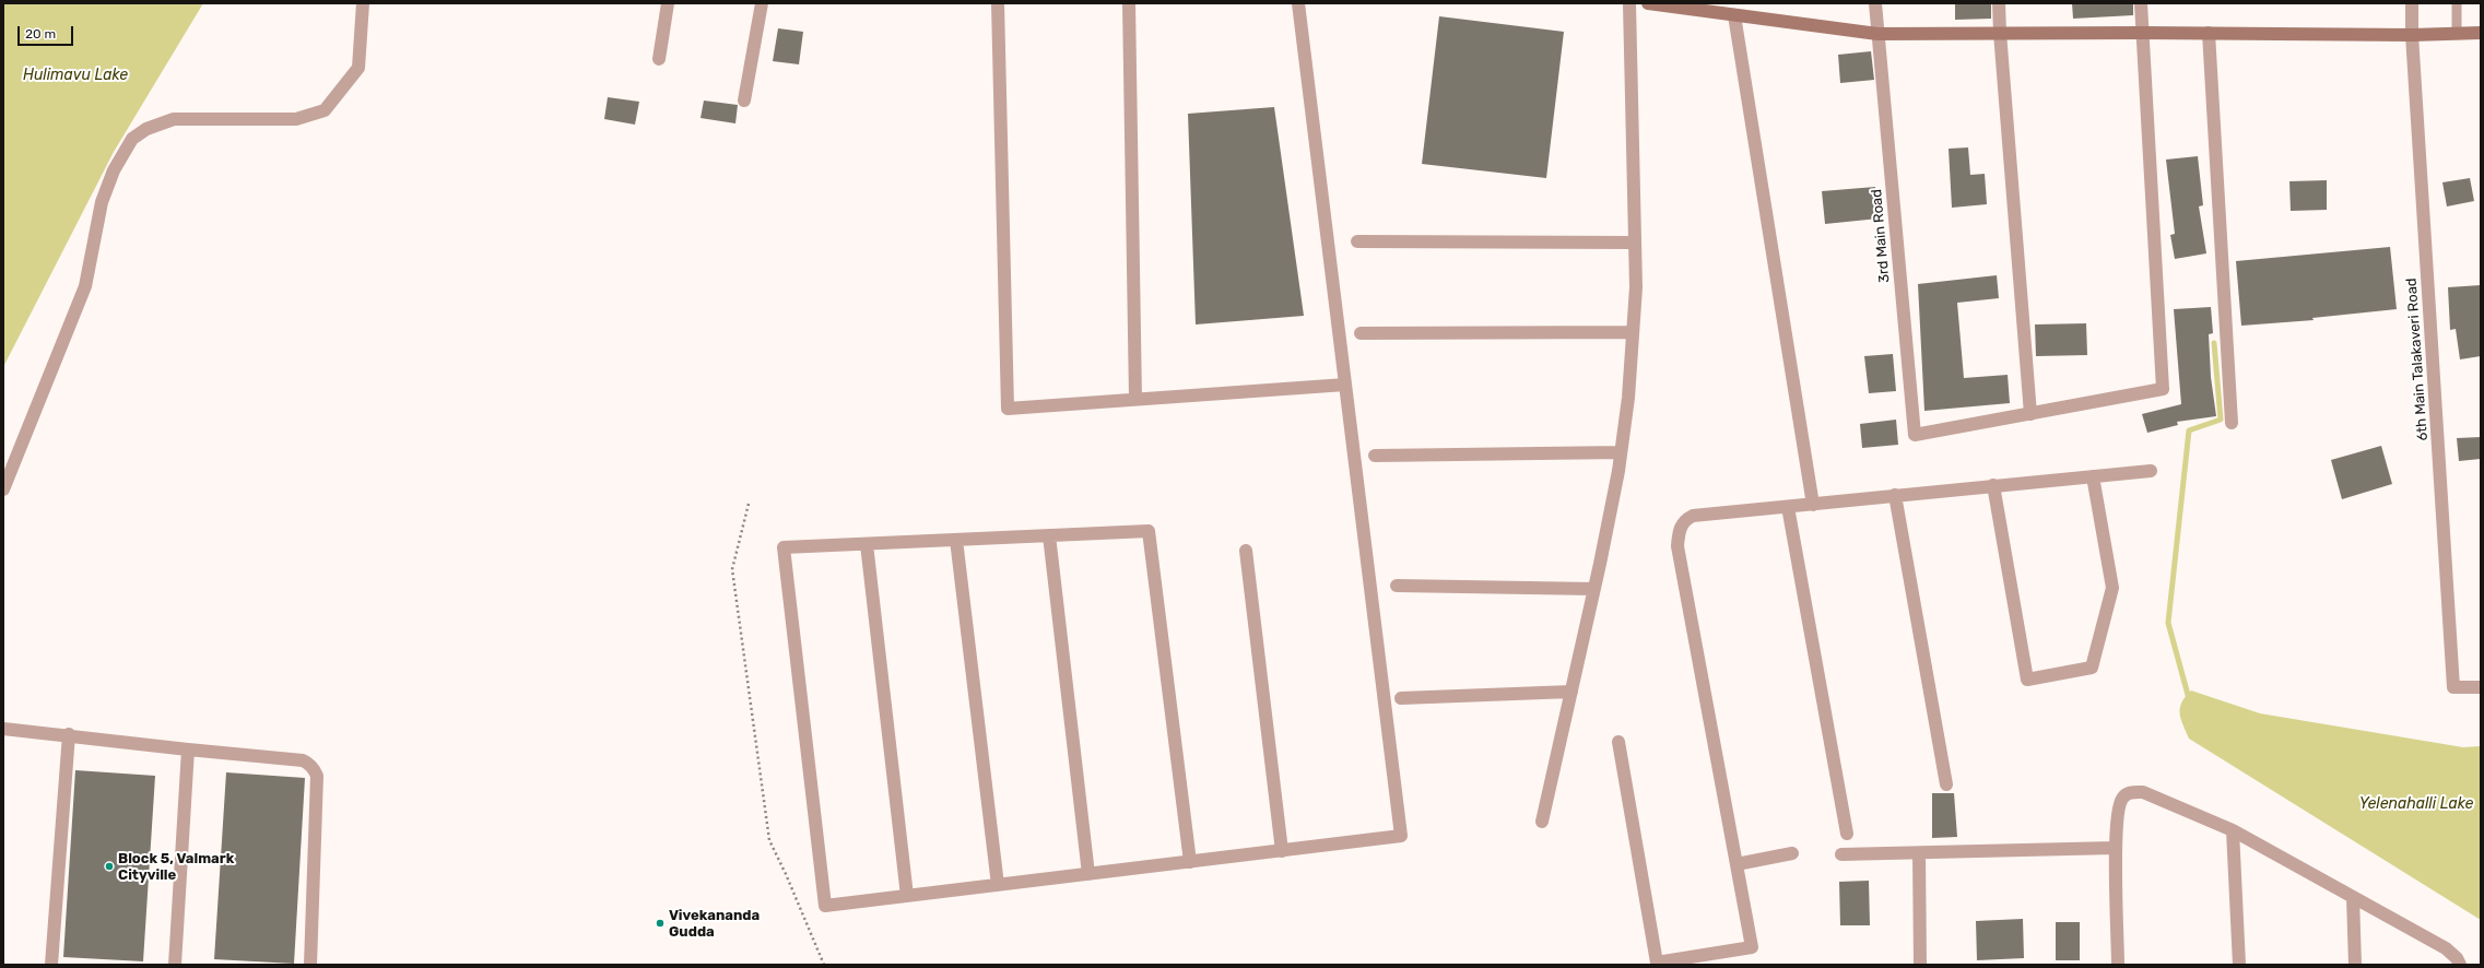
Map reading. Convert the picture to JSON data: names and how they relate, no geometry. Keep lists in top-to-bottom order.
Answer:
{
  "streets": {
    "street": ["3rd Main Road", "6th Main Talakaveri Road"]
  },
  "water": ["Hulimavu Lake", "Yelenahalli Lake"],
  "places": ["Block 5, Valmark Cityville", "Vivekananda Gudda"],
  "scale_bar": "20 m"
}
